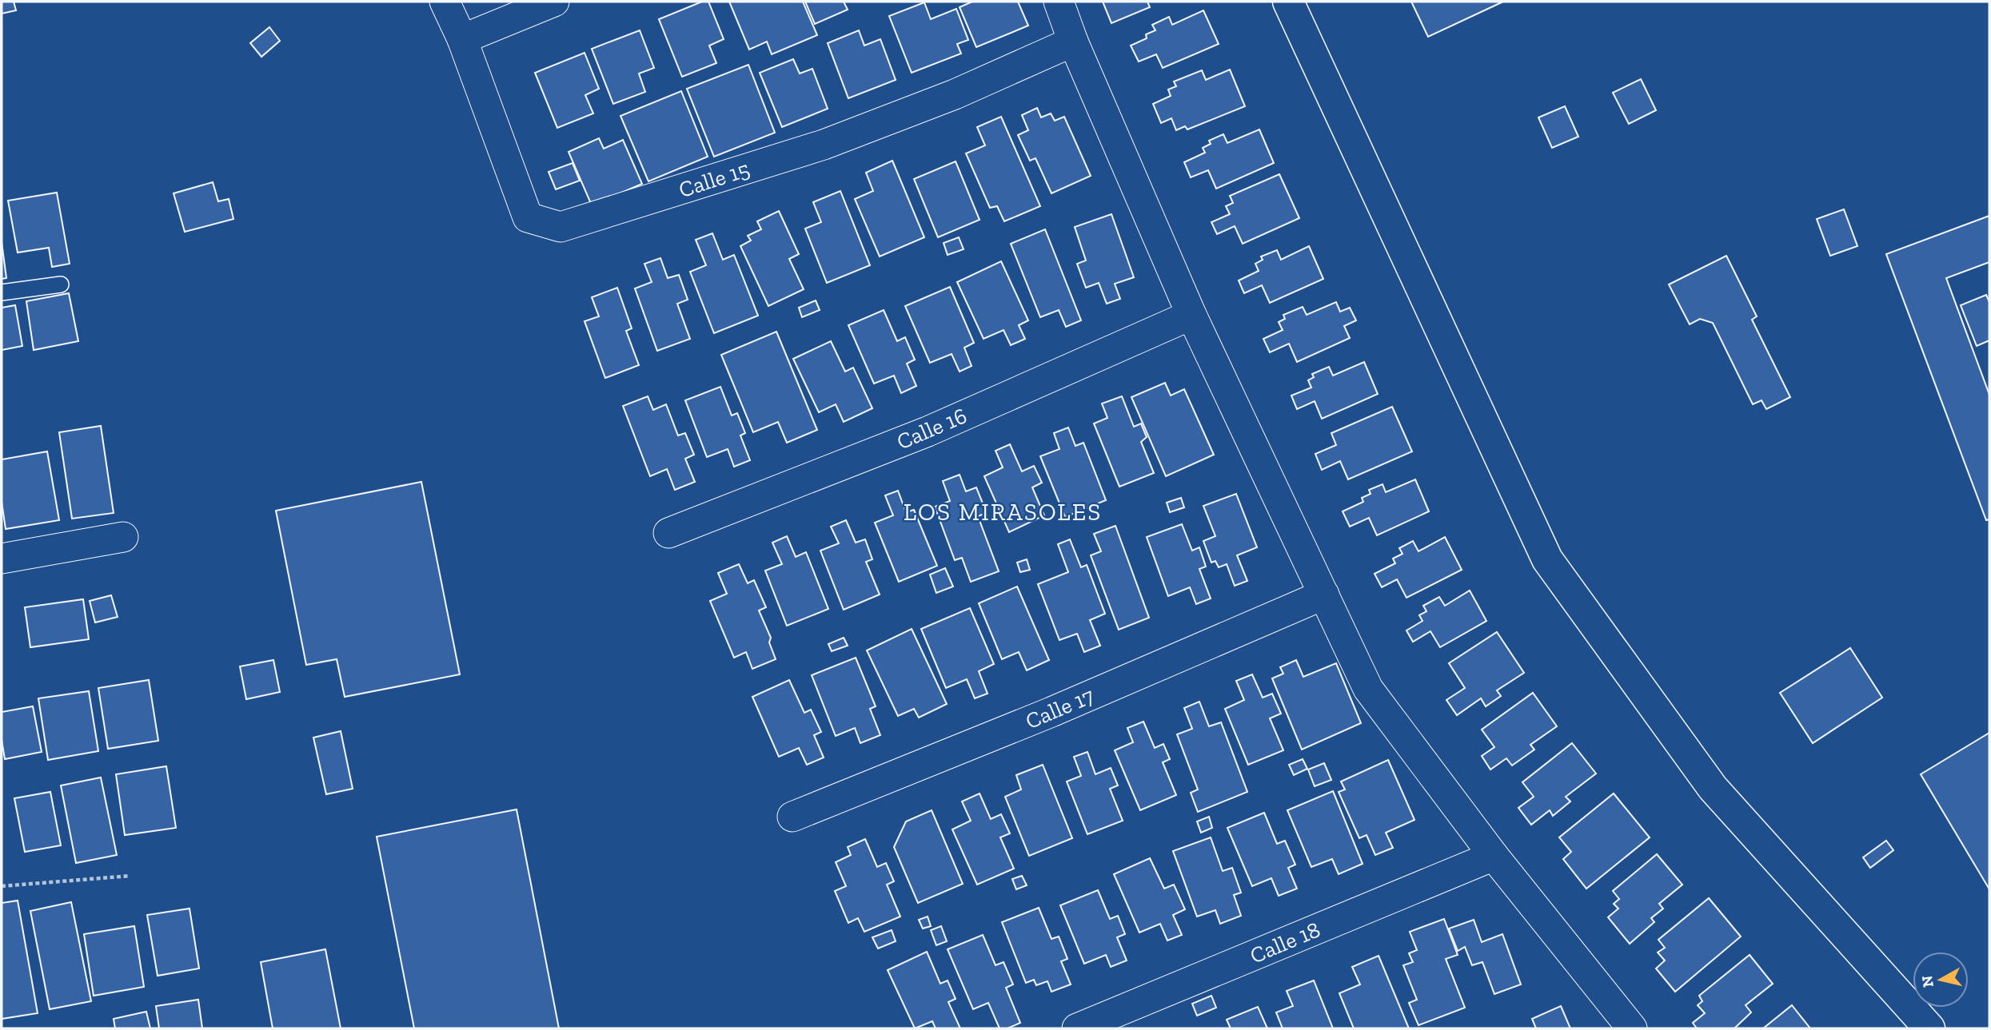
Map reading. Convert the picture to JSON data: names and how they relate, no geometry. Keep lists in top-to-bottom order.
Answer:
{
  "streets": {
    "street": [
      "Calle 15",
      "Calle 16",
      "Calle 17",
      "Calle 18"
    ]
  },
  "districts": ["LOS MIRASOLES"],
  "north": "left"
}
